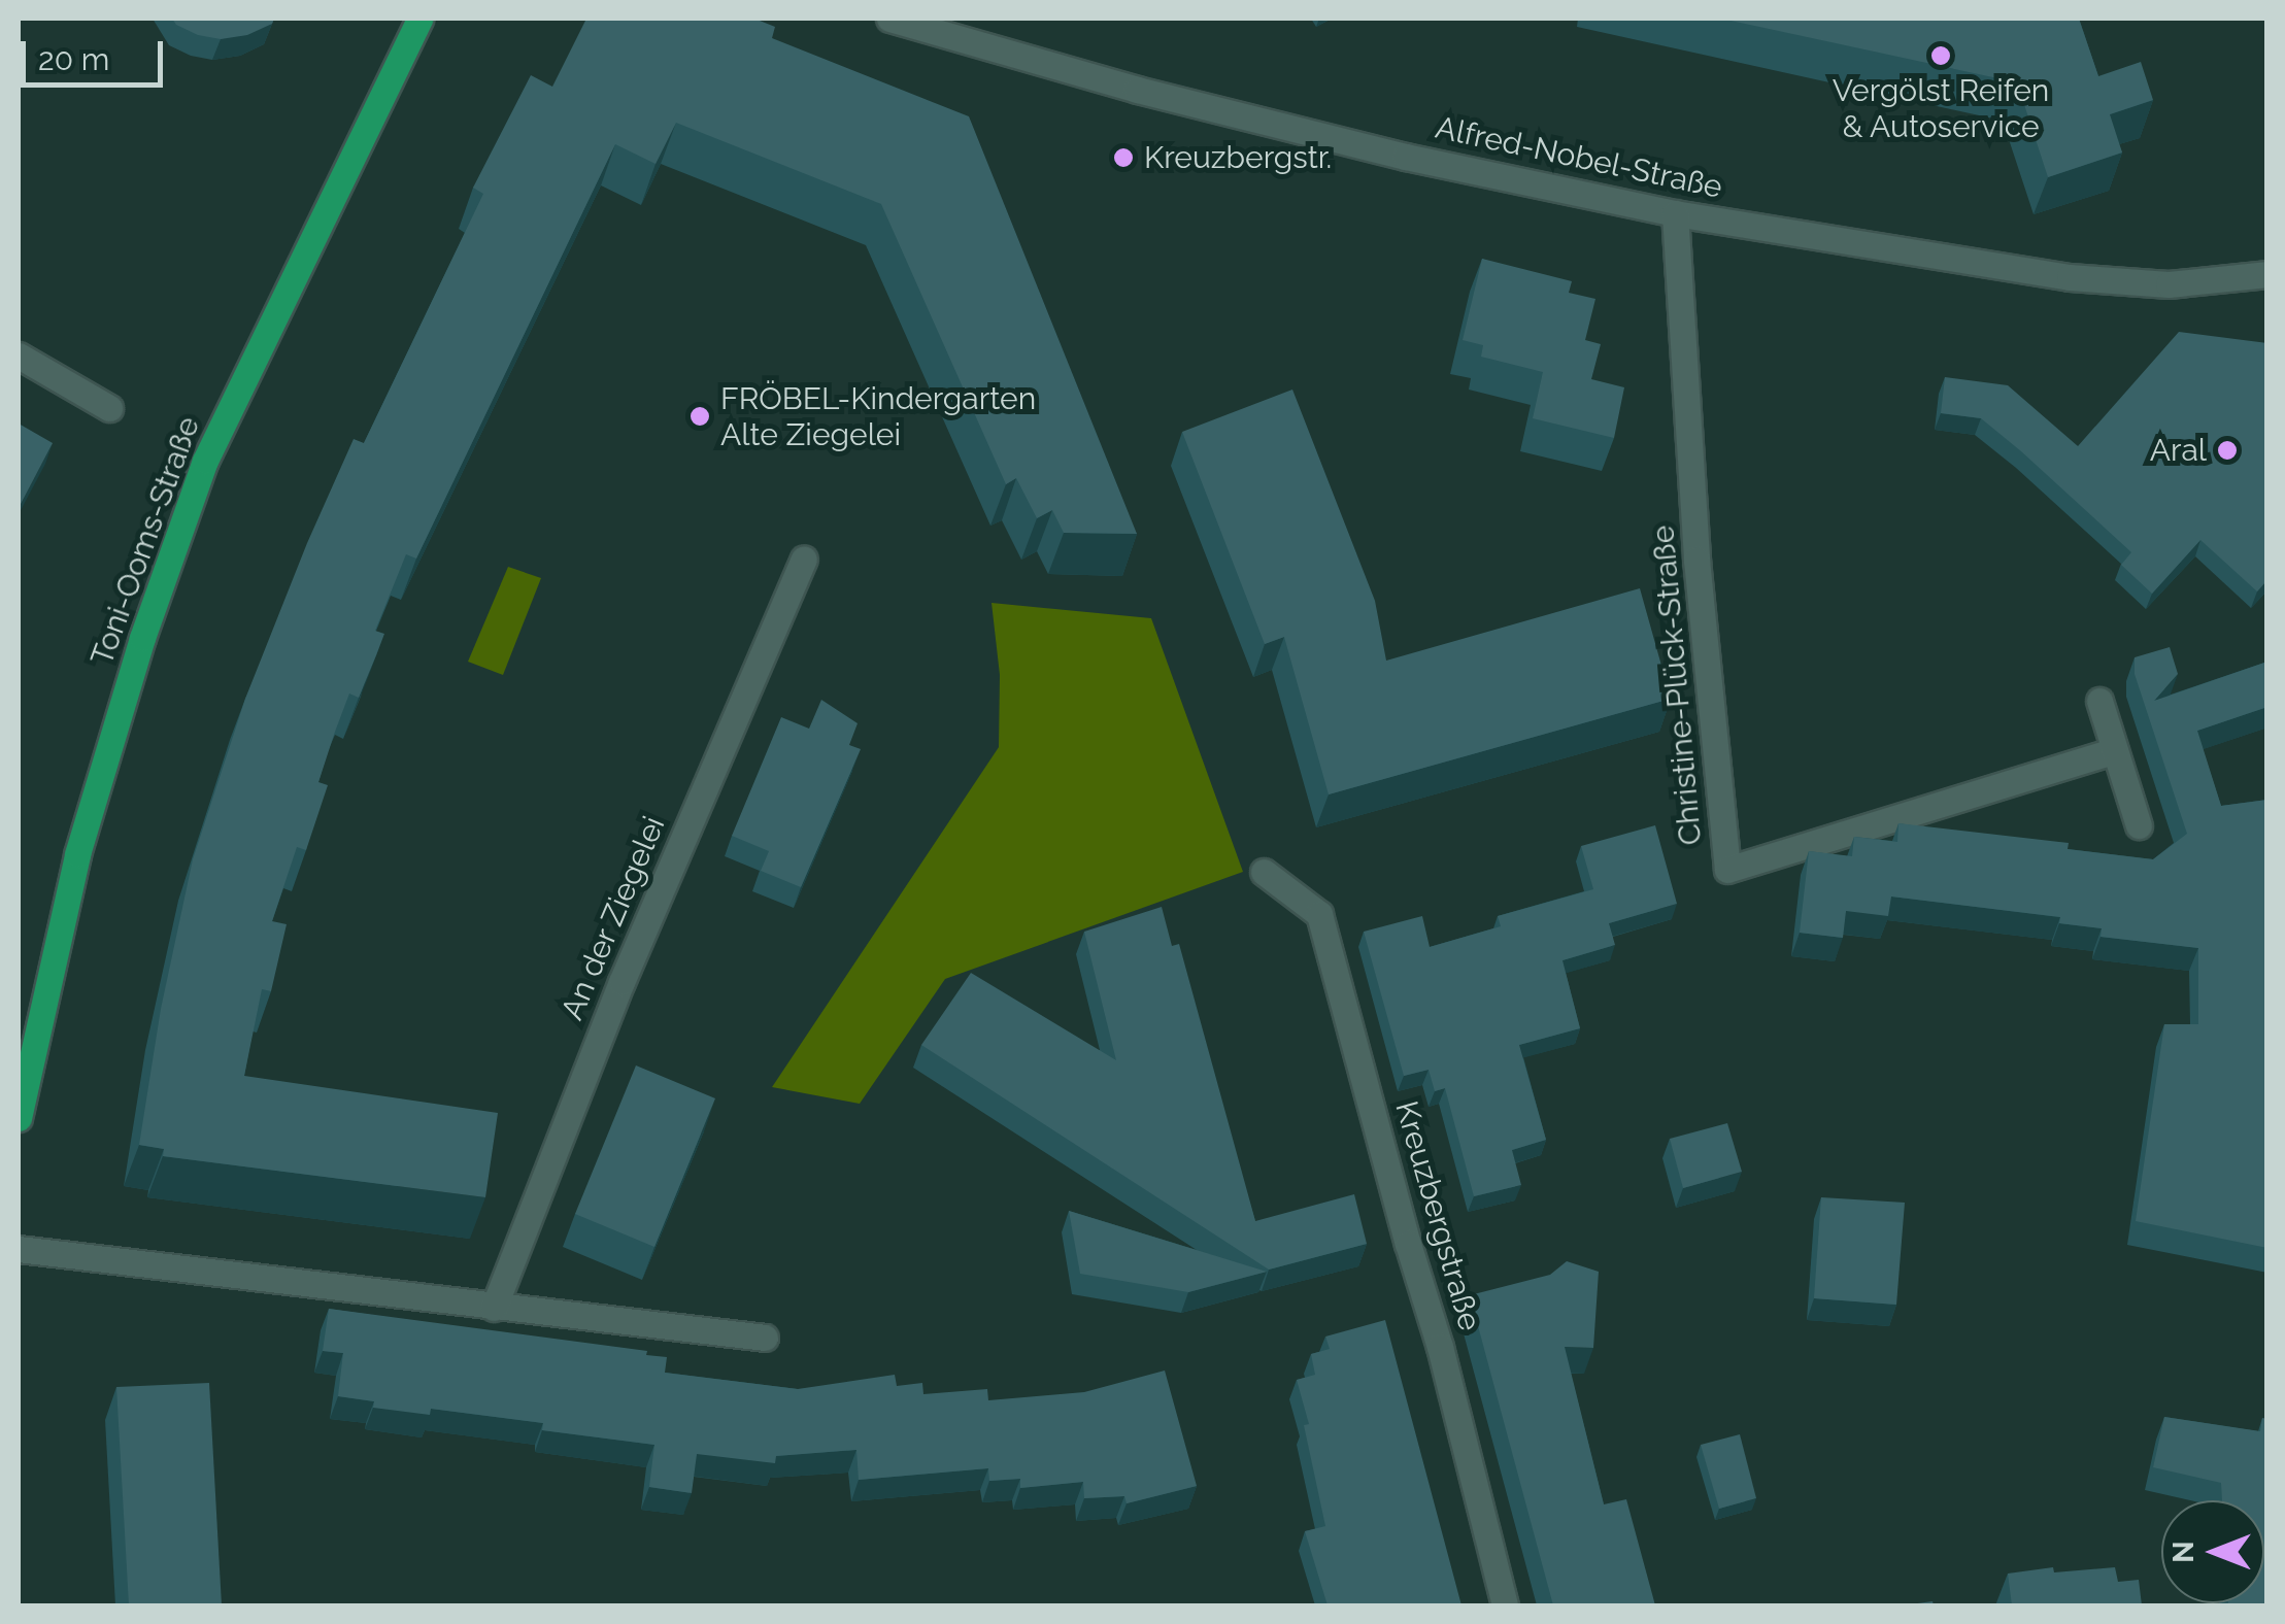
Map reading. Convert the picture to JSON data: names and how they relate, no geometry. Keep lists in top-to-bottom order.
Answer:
{
  "streets": {
    "main road": ["Toni-Ooms-Straße"],
    "street": [
      "Alfred-Nobel-Straße",
      "Christine-Plück-Straße",
      "An der Ziegelei",
      "Kreuzbergstraße"
    ]
  },
  "crossings": [
    ["Alfred-Nobel-Straße", "Christine-Plück-Straße"]
  ],
  "places": [
    "Vergölst Reifen & Autoservice",
    "Kreuzbergstr.",
    "FRÖBEL-Kindergarten Alte Ziegelei",
    "Aral"
  ],
  "scale_bar": "20 m",
  "north": "left"
}
